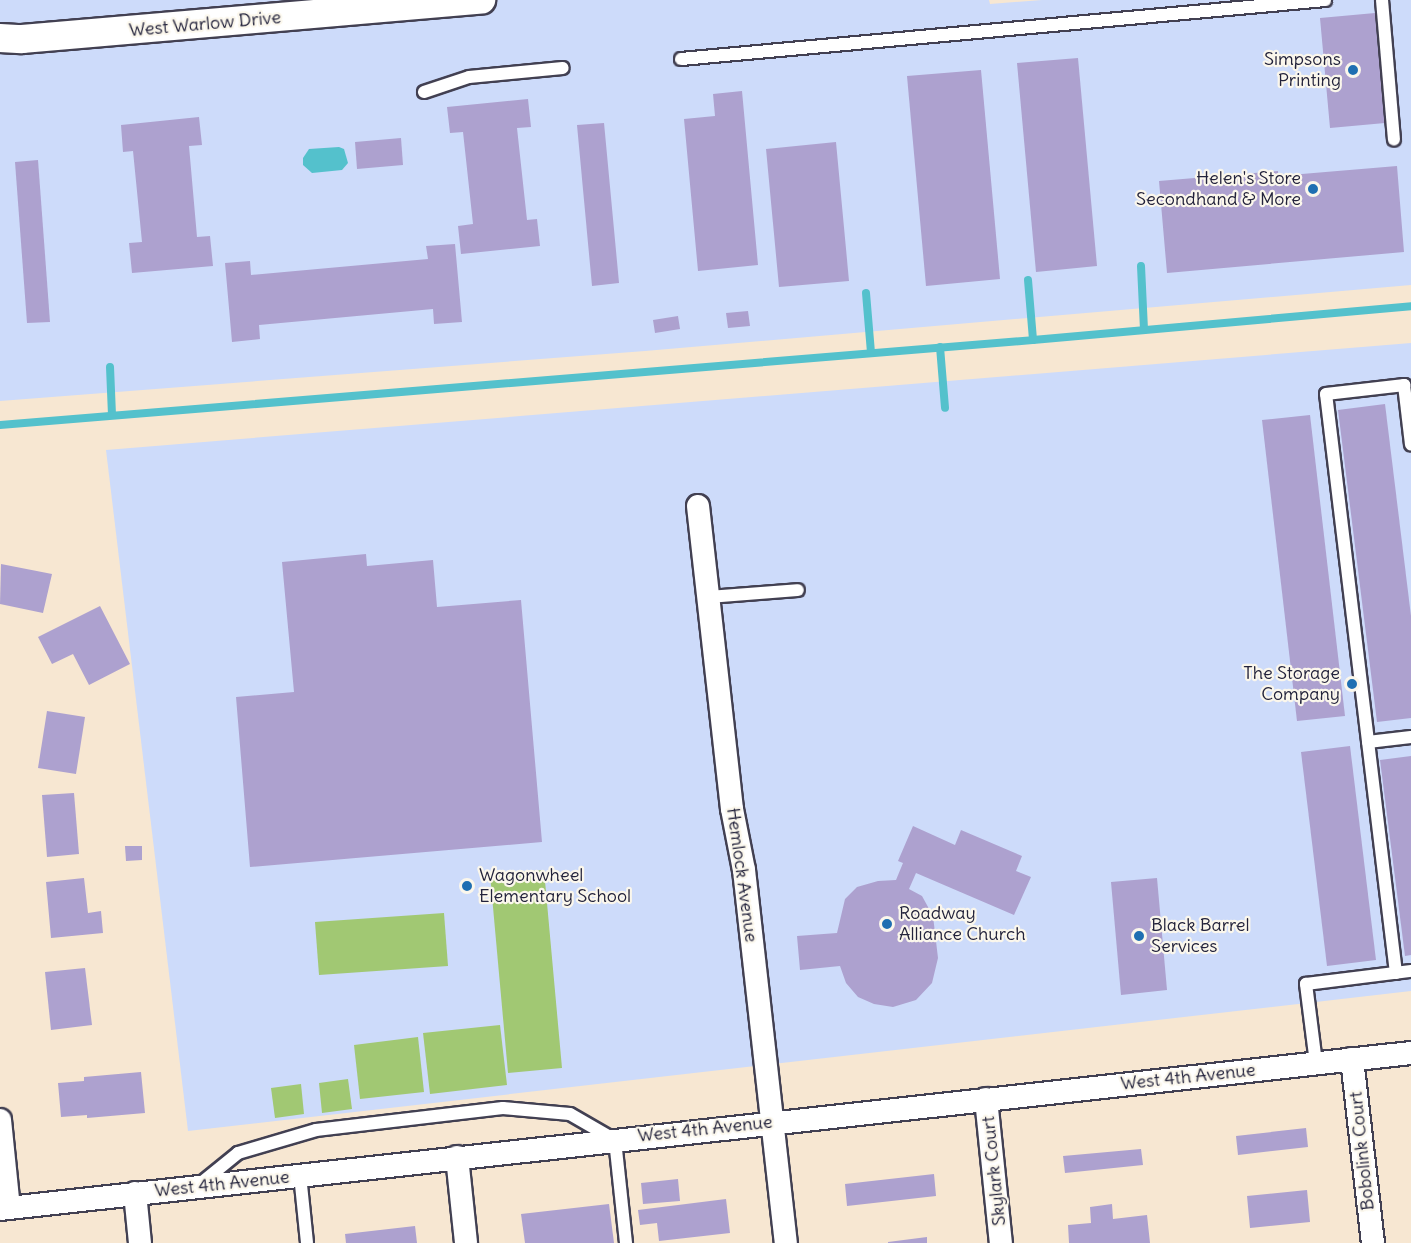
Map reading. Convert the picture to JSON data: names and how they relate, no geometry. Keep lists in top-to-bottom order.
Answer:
{
  "streets": {
    "street": [
      "West Warlow Drive",
      "Hemlock Avenue",
      "West 4th Avenue",
      "Bobolink Court",
      "Skylark Court"
    ]
  },
  "crossings": [
    ["Hemlock Avenue", "West 4th Avenue"],
    ["West 4th Avenue", "Bobolink Court"],
    ["West 4th Avenue", "Skylark Court"]
  ],
  "places": [
    "Simpsons Printing",
    "Helen's Store Secondhand & More",
    "The Storage Company",
    "Wagonwheel Elementary School",
    "Roadway Alliance Church",
    "Black Barrel Services"
  ]
}
